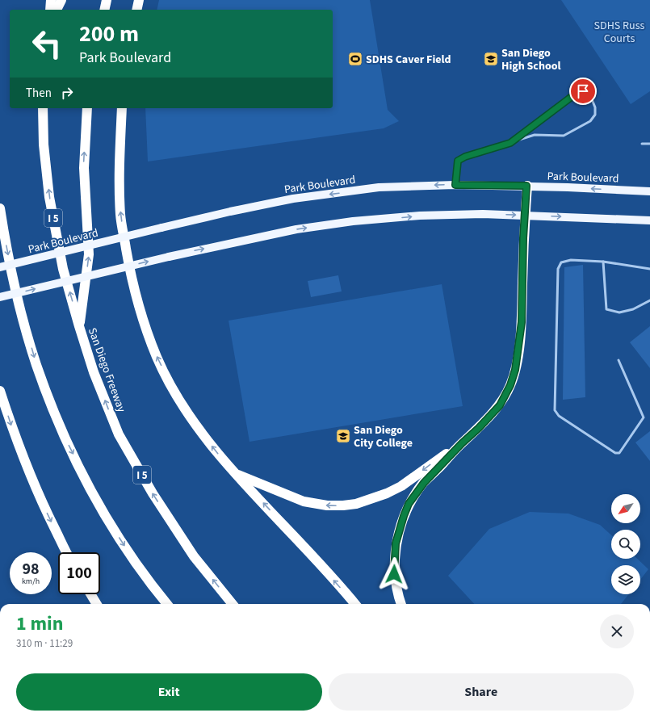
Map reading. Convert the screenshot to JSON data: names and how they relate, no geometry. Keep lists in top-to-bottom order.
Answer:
{
  "streets": {
    "highway": ["I 5", "San Diego Freeway"],
    "main road": ["Park Boulevard"]
  },
  "parks": ["SDHS Russ Courts"],
  "places": {
    "sports": ["SDHS Caver Field"],
    "school or university": ["San Diego High School", "San Diego City College"]
  },
  "north": "bottom left",
  "page": {
    "turn": ["200 m", "Park Boulevard"],
    "then": "Then",
    "speed": "98 km/h",
    "limit": "100",
    "heading": ["1 min", "310 m · 11:29"],
    "buttons": ["Exit", "Share"]
  }
}
